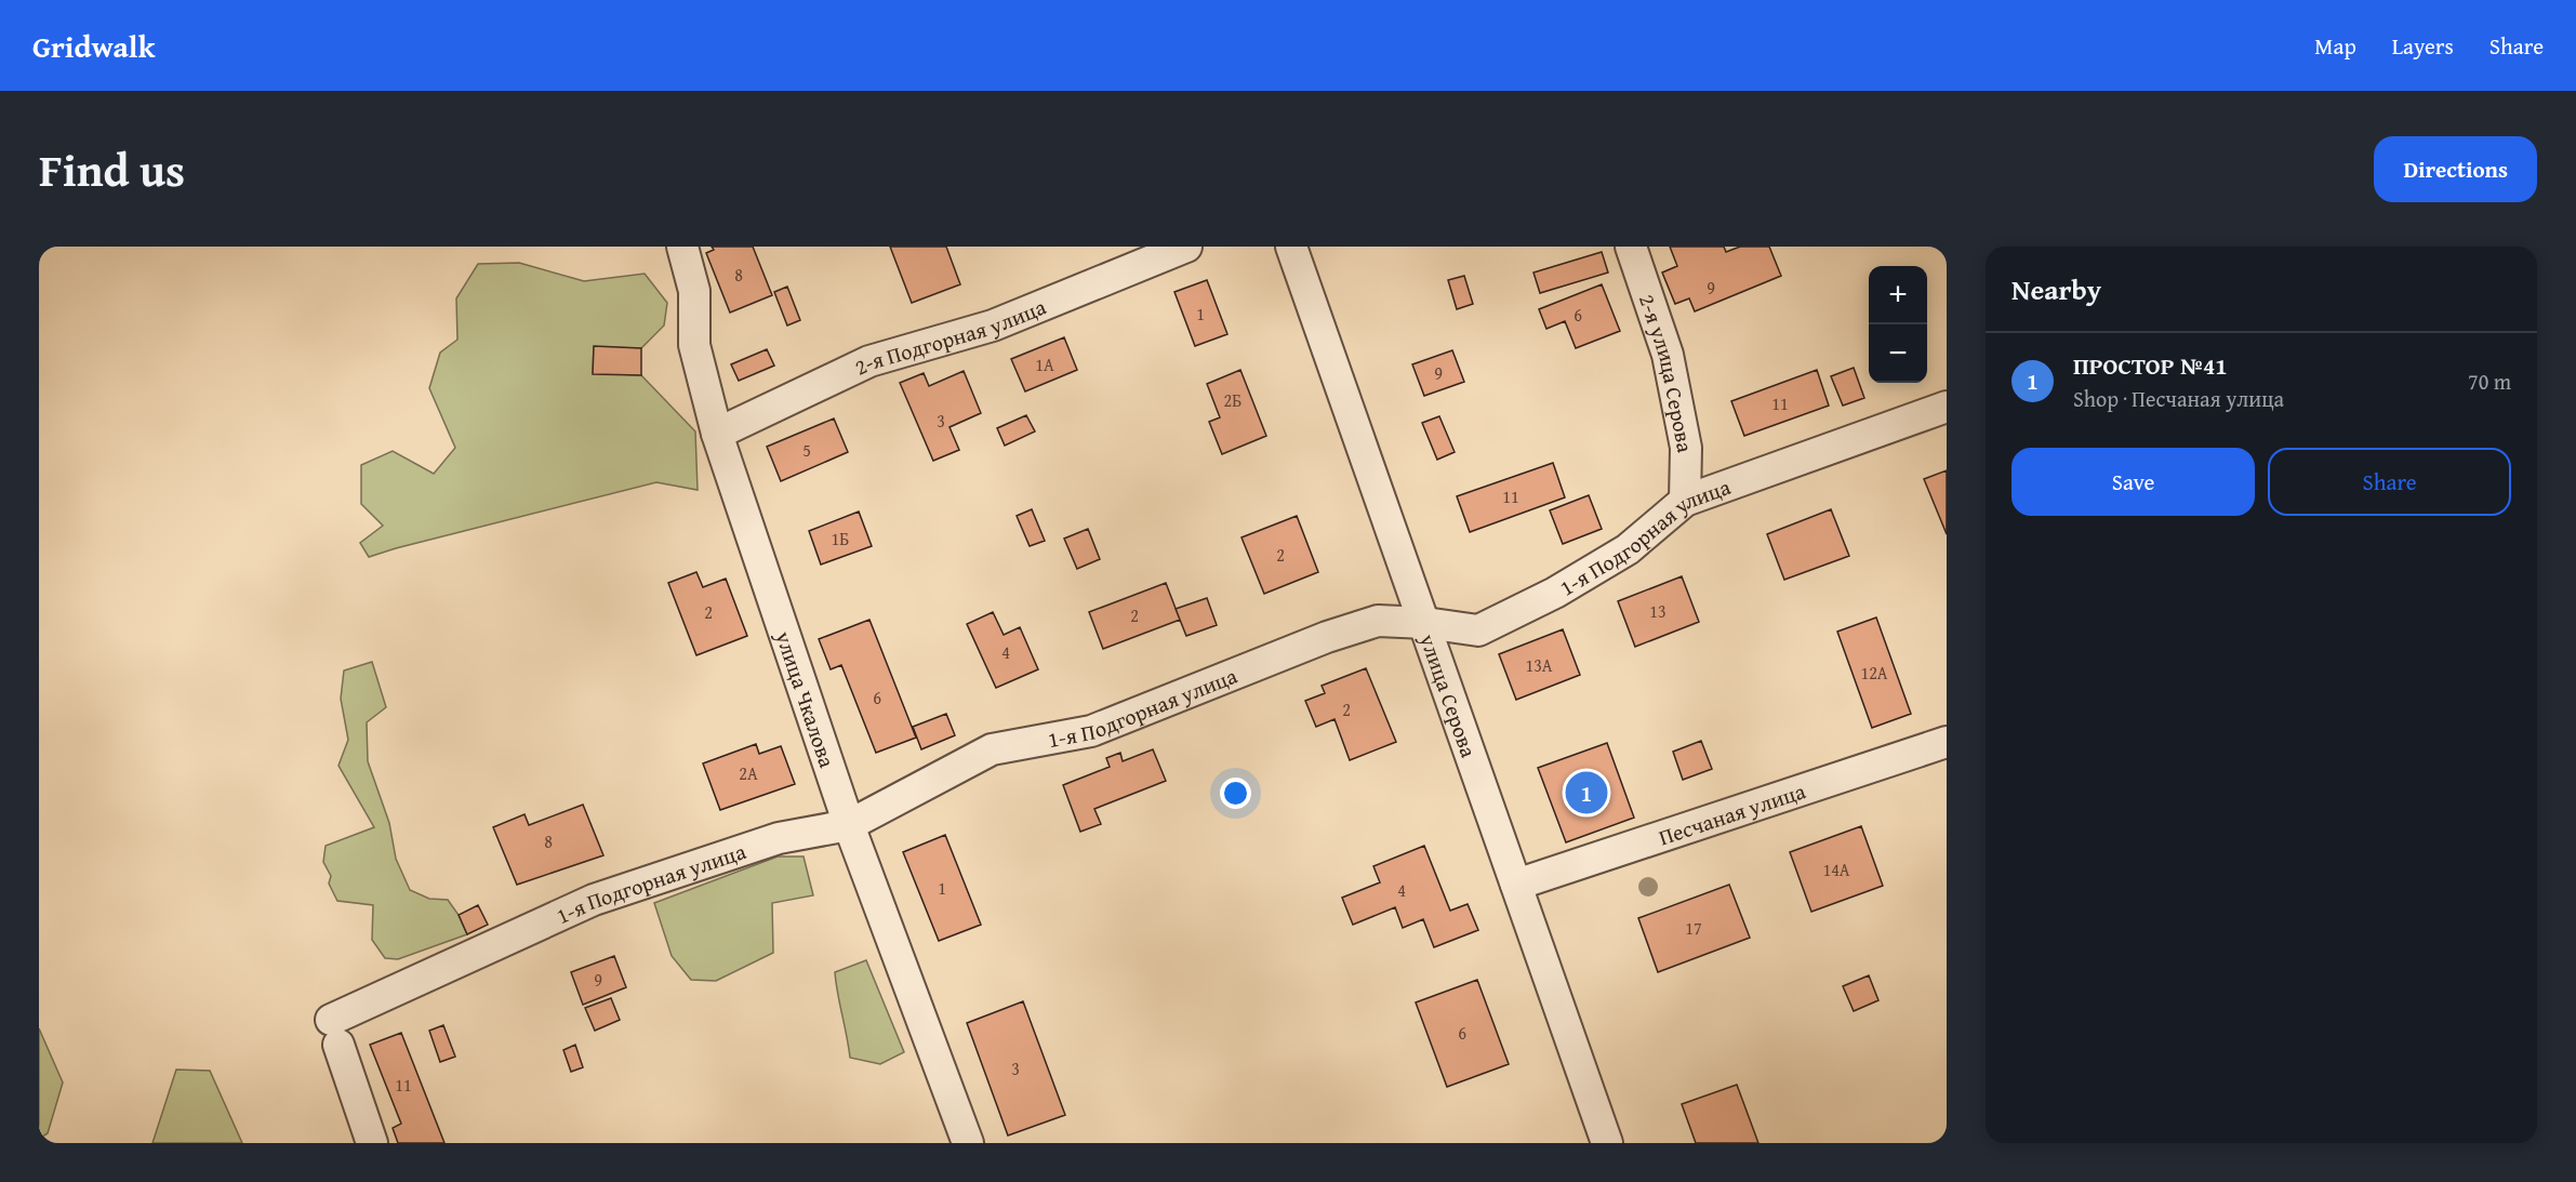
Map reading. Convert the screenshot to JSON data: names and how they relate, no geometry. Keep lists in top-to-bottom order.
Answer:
{
  "streets": {
    "street": [
      "2-я Подгорная улица",
      "2-я улица Серова",
      "1-я Подгорная улица",
      "улица Серова",
      "улица Чкалова",
      "Песчаная улица"
    ]
  },
  "crossings": [
    ["2-я Подгорная улица", "улица Чкалова"],
    ["2-я улица Серова", "1-я Подгорная улица"],
    ["1-я Подгорная улица", "улица Серова"],
    ["1-я Подгорная улица", "улица Чкалова"],
    ["улица Серова", "Песчаная улица"]
  ],
  "house_numbers": [
    "8",
    "9",
    "1",
    "6",
    "1А",
    "9",
    "2Б",
    "11",
    "3",
    "5",
    "11",
    "1Б",
    "2",
    "13",
    "2",
    "2",
    "4",
    "13А",
    "12А",
    "6",
    "2",
    "2А",
    "8",
    "14А",
    "1",
    "4",
    "17",
    "9",
    "6",
    "3",
    "11"
  ],
  "page": {
    "header": "Gridwalk",
    "nav": ["Map", "Layers", "Share"],
    "title": "Find us",
    "buttons": [
      "Directions",
      ["Save", "Share"]
    ],
    "heading": "Nearby",
    "map_buttons": ["+", "−"],
    "list": [
      {
        "mark": "1",
        "name": "ПРОСТОР №41",
        "note": "Shop · Песчаная улица",
        "value": "70 m"
      }
    ],
    "pins": "1"
  }
}
